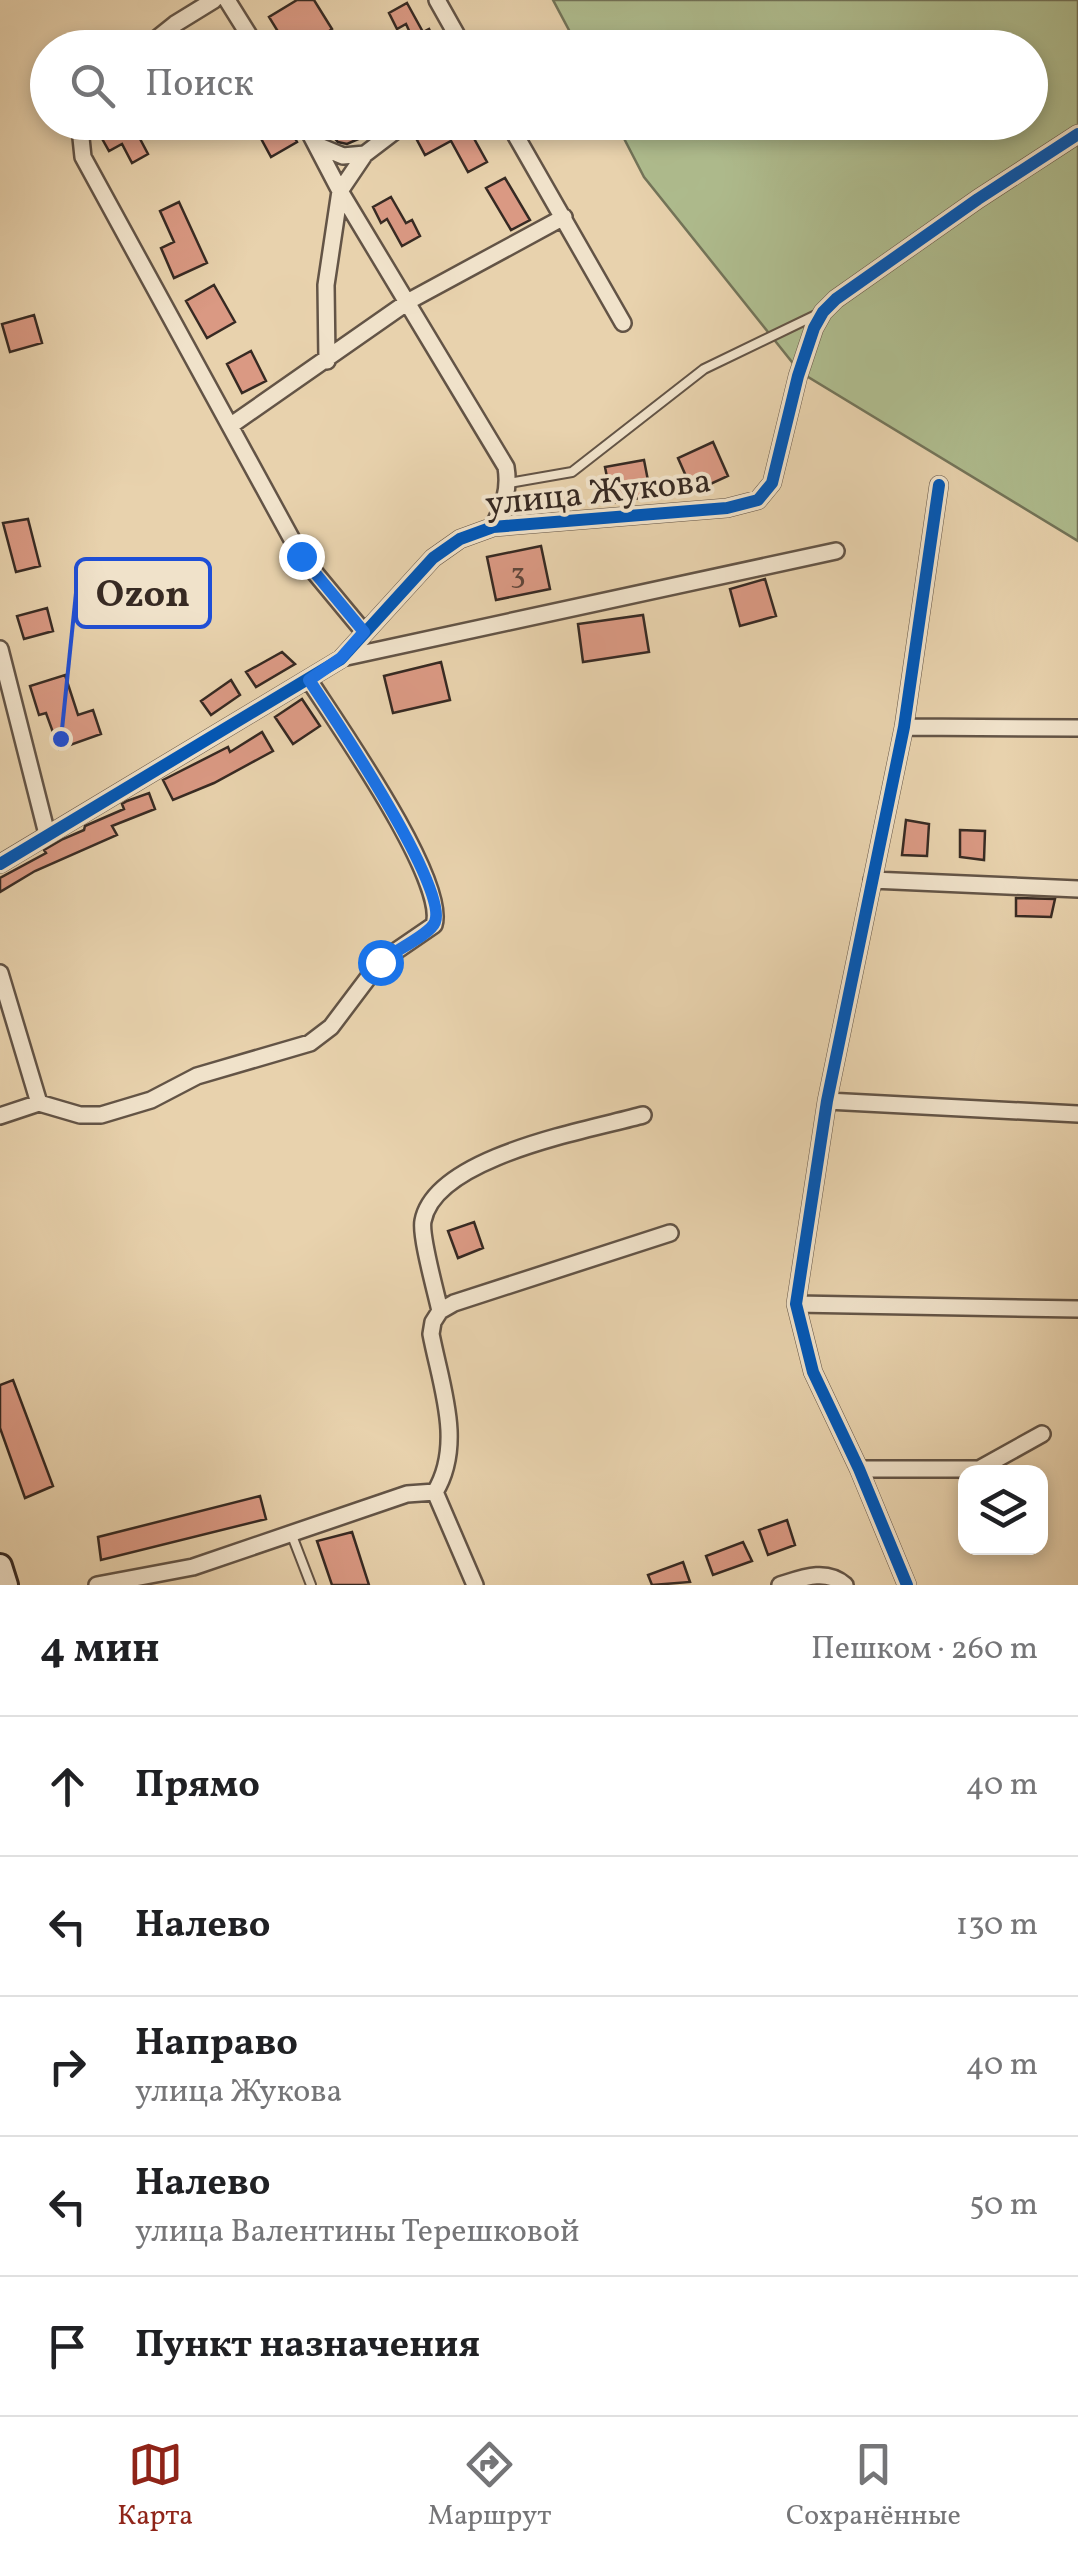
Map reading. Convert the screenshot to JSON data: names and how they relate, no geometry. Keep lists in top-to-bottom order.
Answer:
{
  "streets": {
    "street": ["улица Жукова"]
  },
  "places": ["Ozon"],
  "house_numbers": ["3"],
  "page": {
    "search": "Поиск",
    "heading": ["4 мин", "Пешком · 260 m"],
    "list": [
      ["Прямо", "40 m"],
      ["Налево", "130 m"],
      ["Направо", "улица Жукова", "40 m"],
      ["Налево", "улица Валентины Терешковой", "50 m"],
      "Пункт назначения"
    ],
    "nav": ["Карта", "Маршрут", "Сохранённые"]
  }
}
